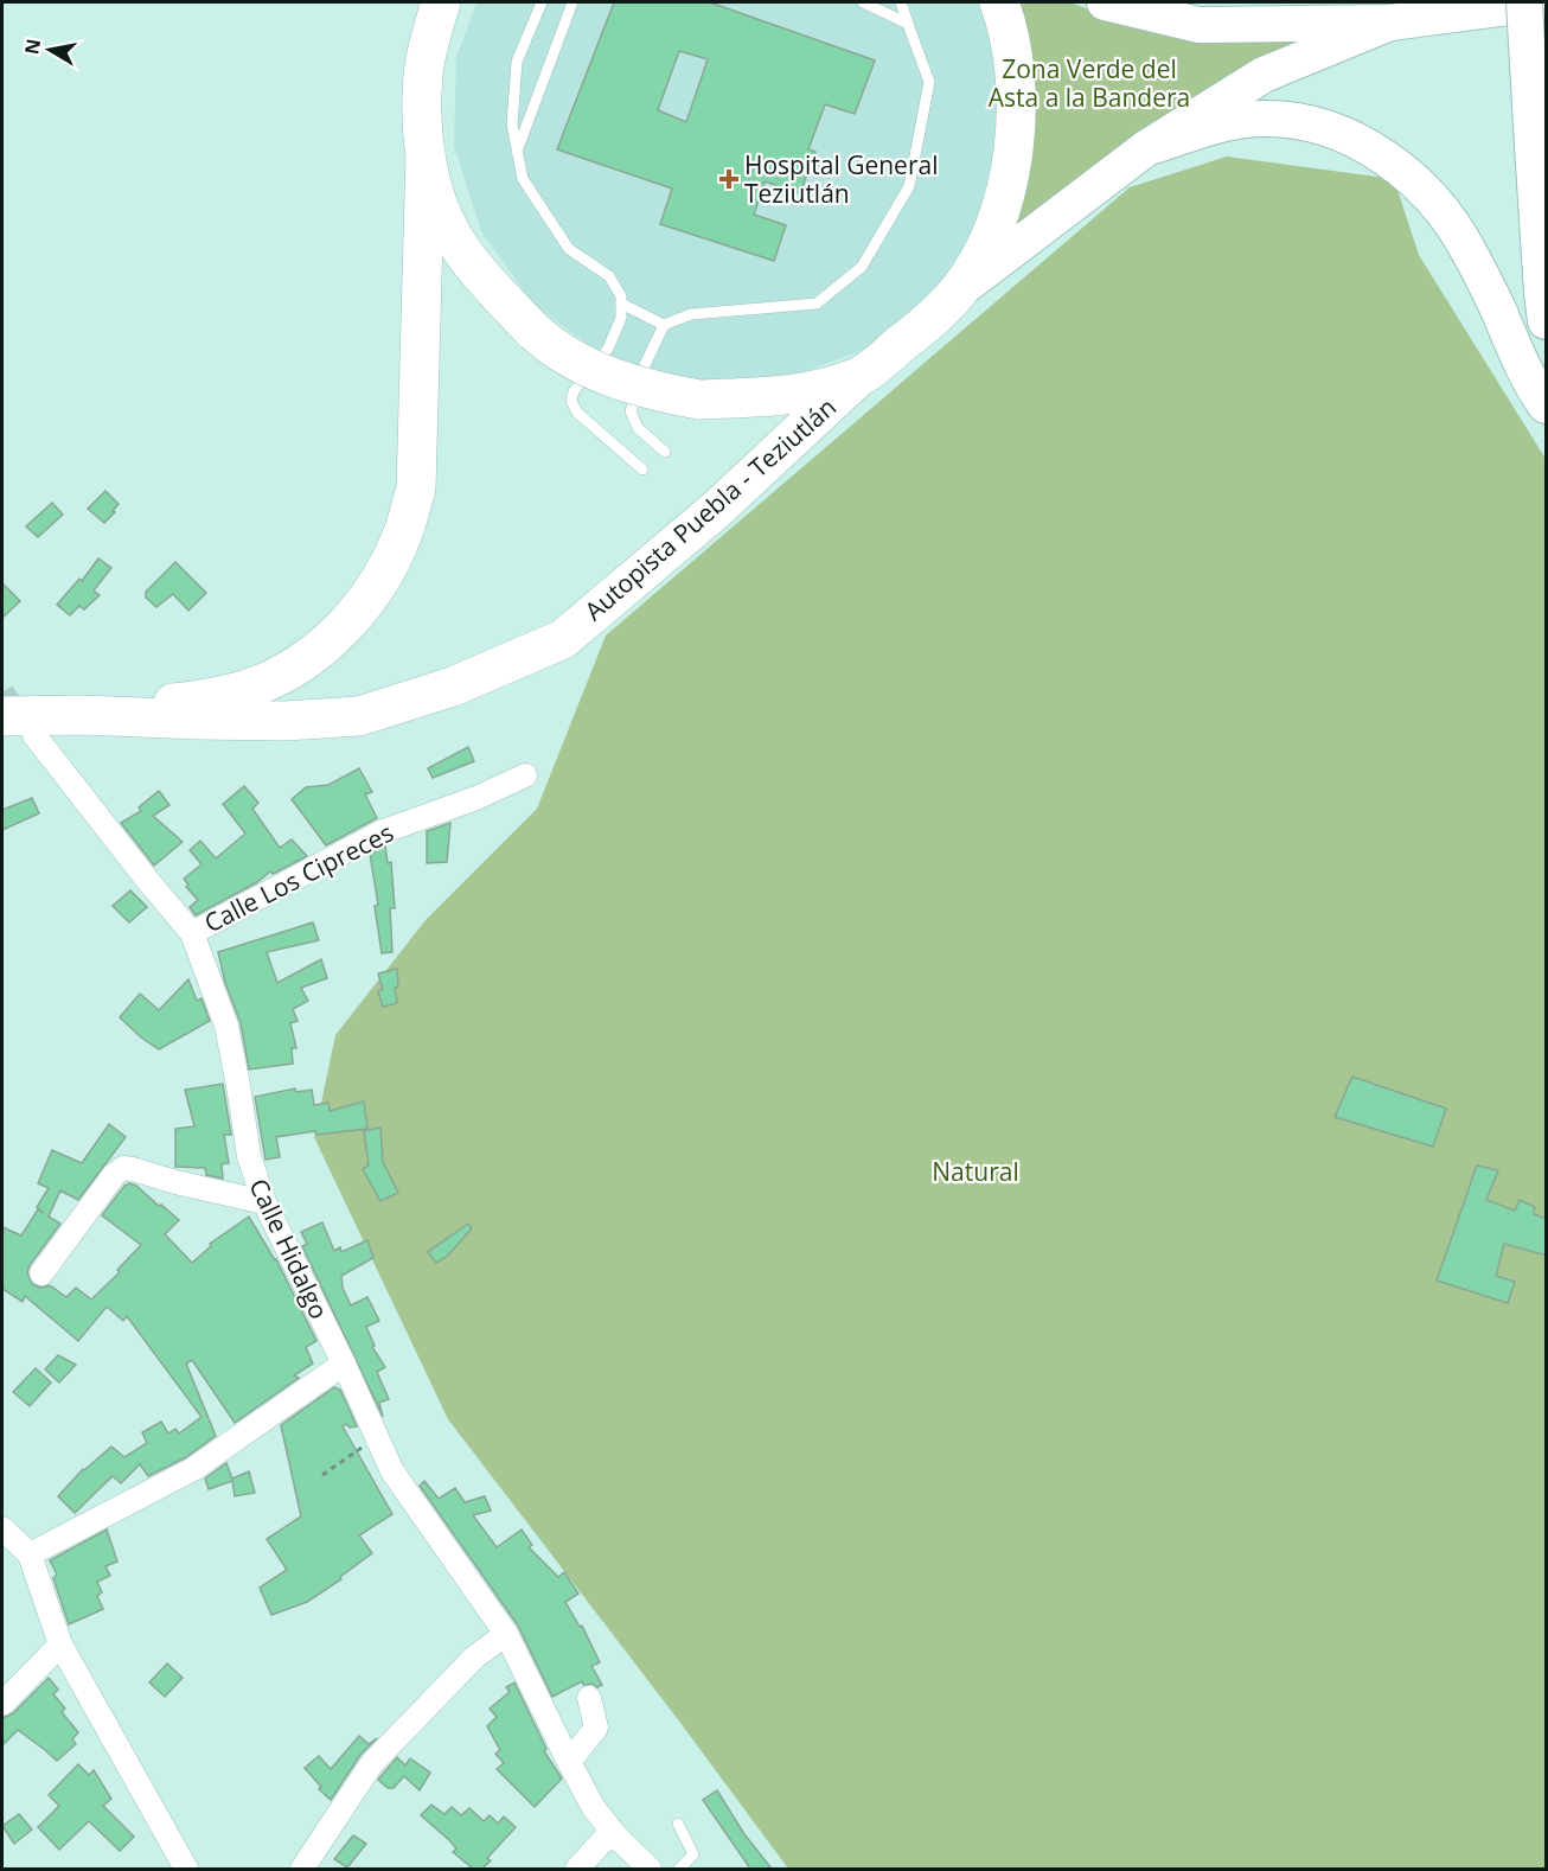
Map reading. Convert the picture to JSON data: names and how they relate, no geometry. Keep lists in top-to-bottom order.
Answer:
{
  "streets": {
    "highway": ["Autopista Puebla - Teziutlán"],
    "street": ["Calle Los Cipreces", "Calle Hidalgo"]
  },
  "crossings": [
    ["Calle Los Cipreces", "Calle Hidalgo"]
  ],
  "parks": ["Zona Verde del Asta a la Bandera", "Natural"],
  "places": {
    "health": ["Hospital General Teziutlán"]
  },
  "north": "left"
}
